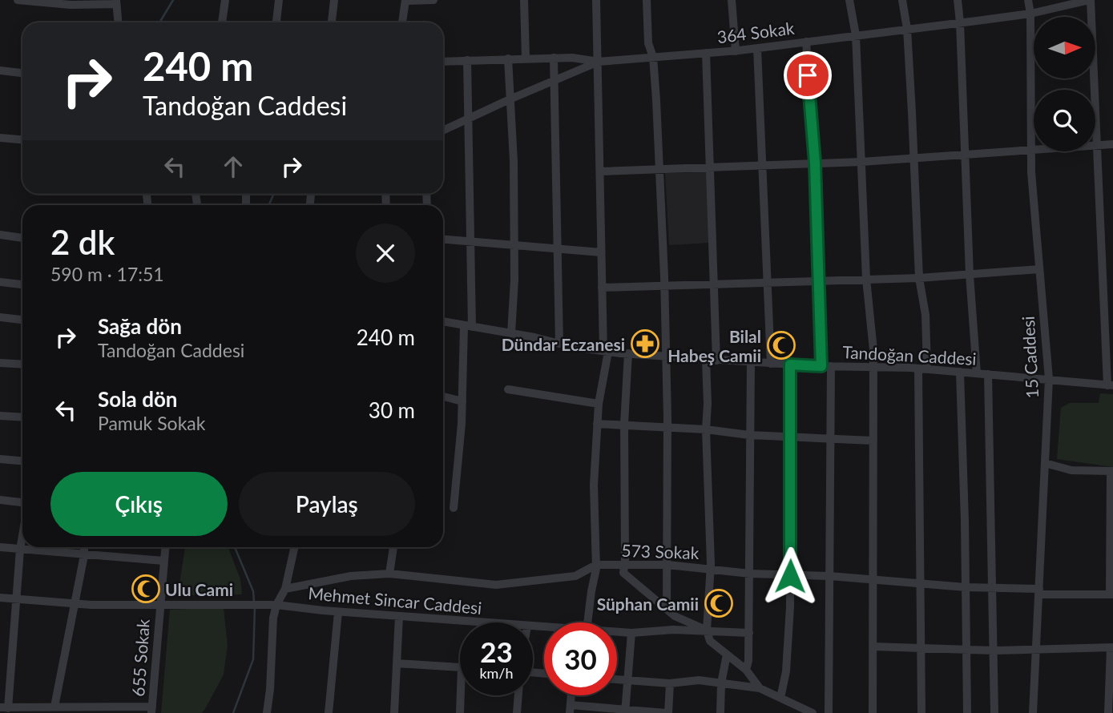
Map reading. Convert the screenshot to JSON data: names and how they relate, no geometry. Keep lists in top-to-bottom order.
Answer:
{
  "streets": {
    "street": [
      "364 Sokak",
      "Tandoğan Caddesi",
      "15 Caddesi",
      "573 Sokak",
      "Mehmet Sincar Caddesi",
      "655 Sokak"
    ]
  },
  "crossings": [
    ["364 Sokak", "15 Caddesi"],
    ["Tandoğan Caddesi", "15 Caddesi"],
    ["15 Caddesi", "573 Sokak"],
    ["Mehmet Sincar Caddesi", "655 Sokak"]
  ],
  "places": {
    "pharmacy": ["Dündar Eczanesi"],
    "mosque": ["Bilal Habeş Camii", "Ulu Cami", "Süphan Camii"]
  },
  "north": "right",
  "page": {
    "turn": ["240 m", "Tandoğan Caddesi"],
    "heading": ["2 dk", "590 m · 17:51"],
    "list": [
      {
        "name": "Sağa dön",
        "note": "Tandoğan Caddesi",
        "value": "240 m"
      },
      {
        "name": "Sola dön",
        "note": "Pamuk Sokak",
        "value": "30 m"
      }
    ],
    "buttons": ["Çıkış", "Paylaş"],
    "speed": "23 km/h",
    "limit": "30"
  }
}
